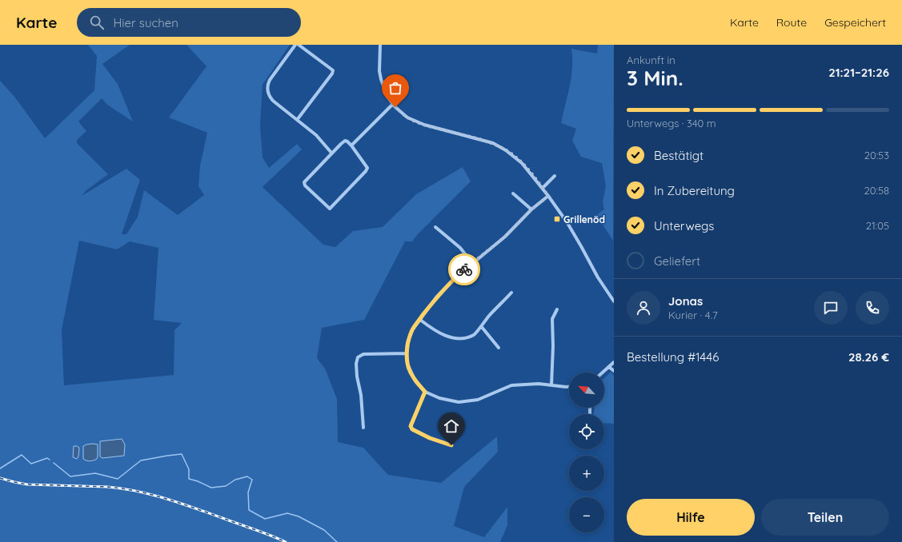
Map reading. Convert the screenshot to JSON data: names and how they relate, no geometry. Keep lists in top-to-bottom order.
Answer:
{
  "places": {
    "transit": ["Grillenöd"]
  },
  "north": "top left",
  "page": {
    "header": "Karte",
    "search": "Hier suchen",
    "nav": ["Karte", "Route", "Gespeichert"],
    "heading": ["3 Min.", "Ankunft in", "21:21–21:26"],
    "panel": [
      "Jonas",
      "Kurier · 4.7",
      "Bestellung #1446",
      "28.26 €"
    ],
    "bar": "Unterwegs · 340 m",
    "list": [
      ["Bestätigt", "20:53"],
      ["In Zubereitung", "20:58"],
      ["Unterwegs", "21:05"],
      "Geliefert"
    ],
    "map_buttons": ["+", "−"],
    "buttons": ["Hilfe", "Teilen"]
  }
}
